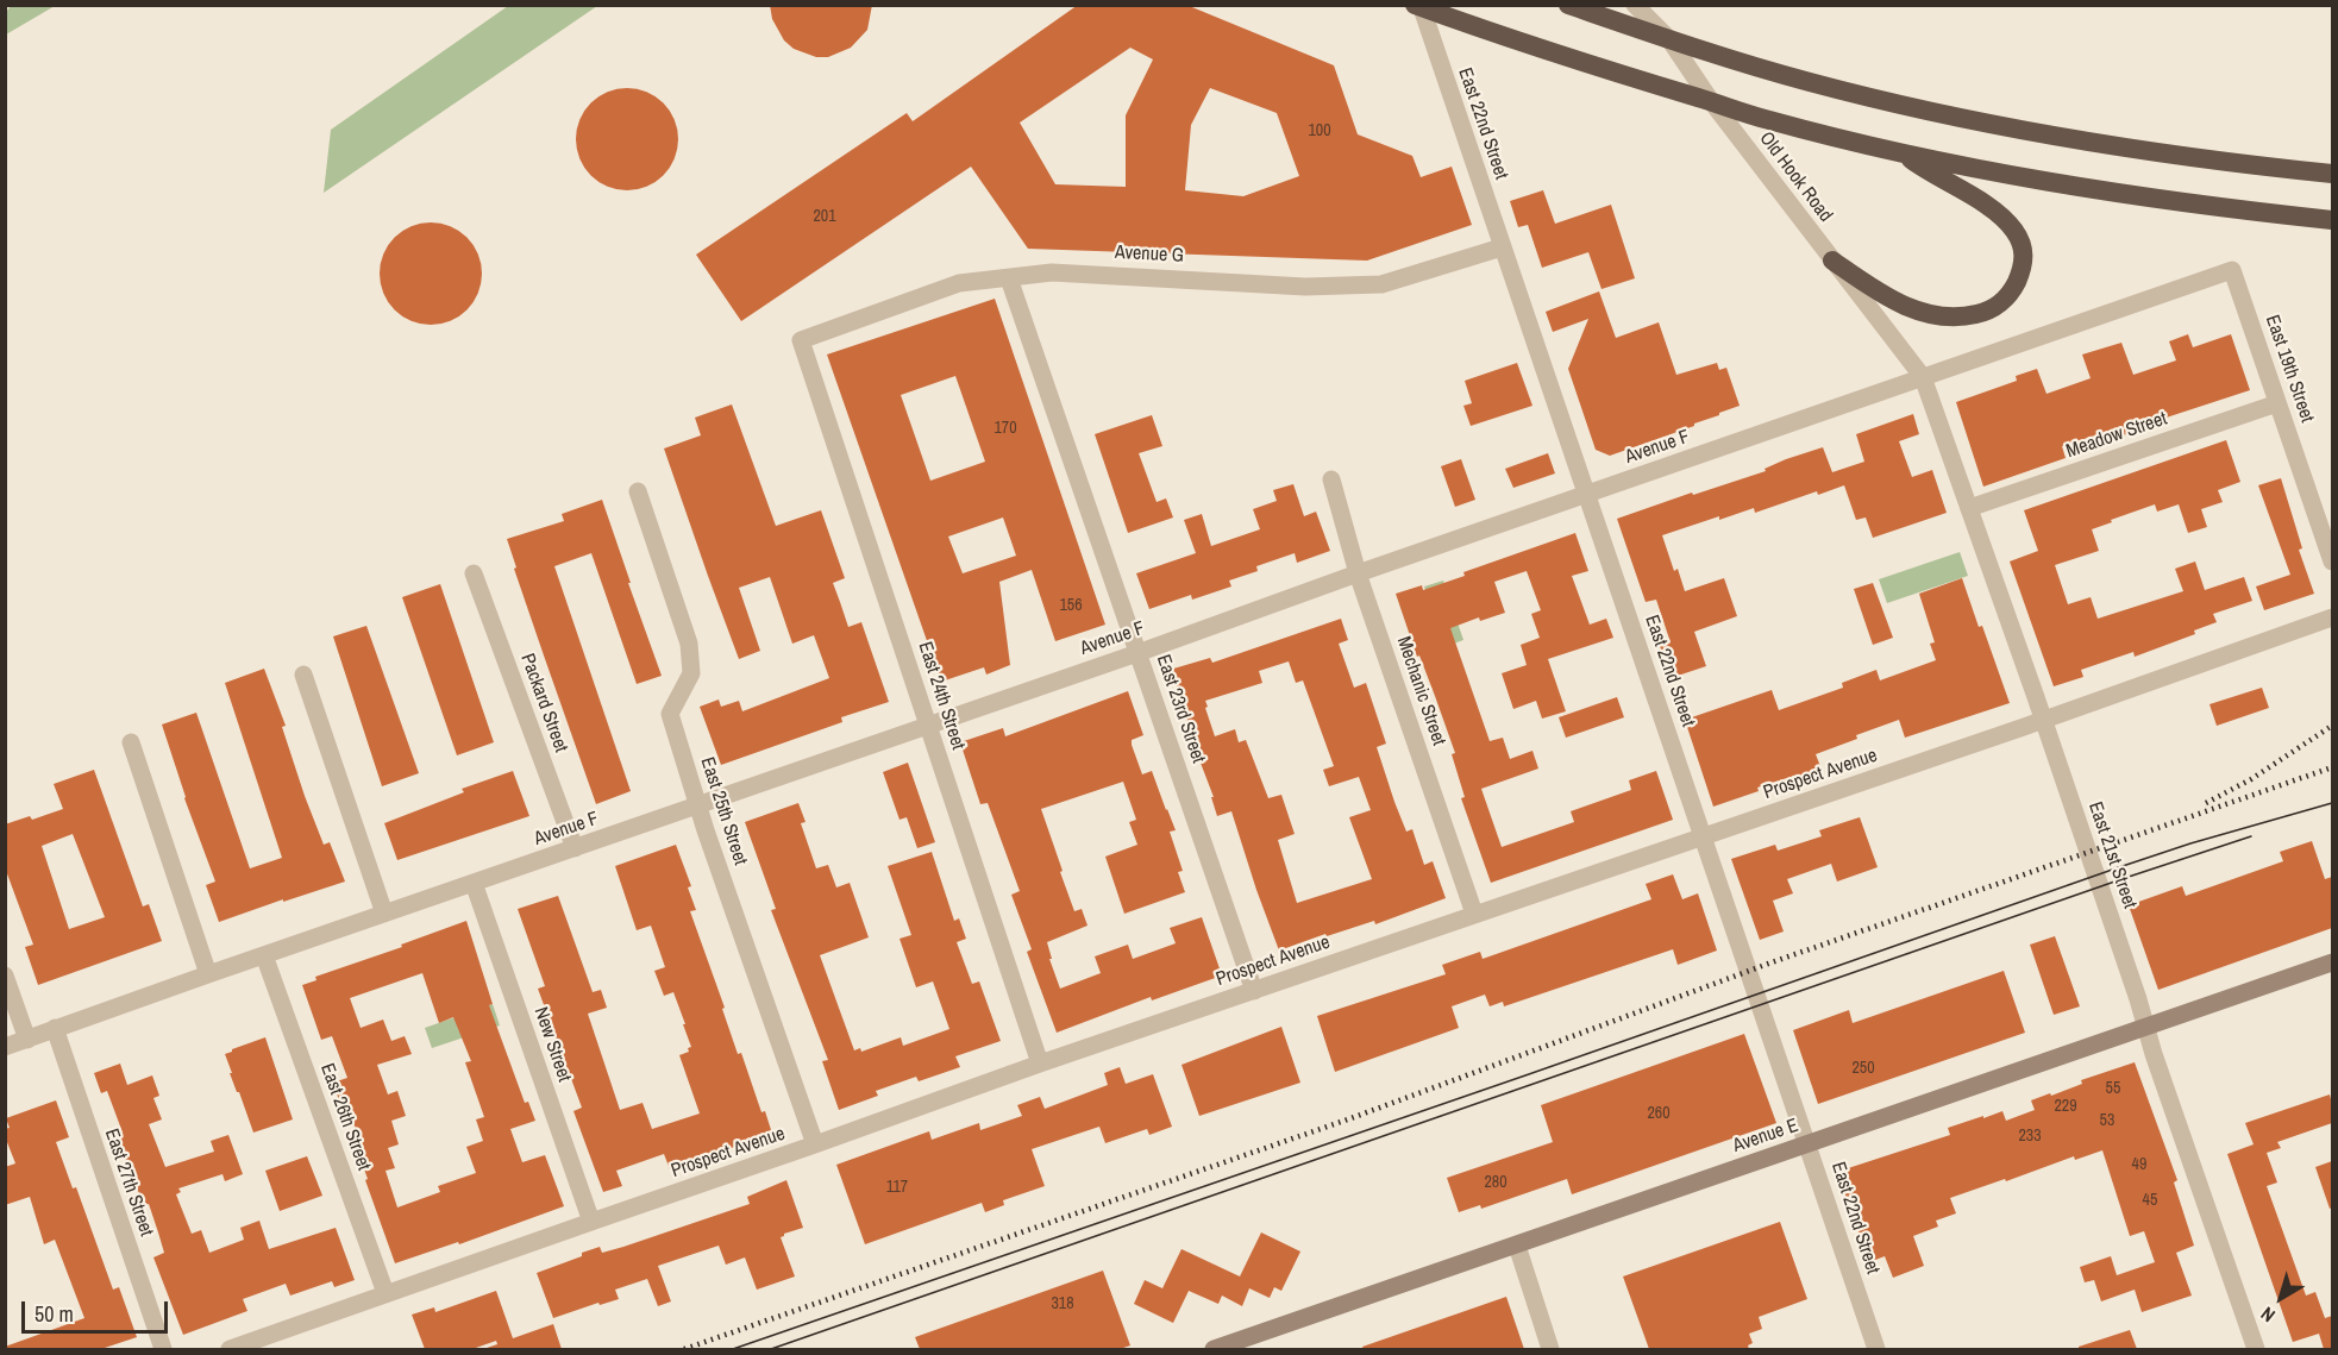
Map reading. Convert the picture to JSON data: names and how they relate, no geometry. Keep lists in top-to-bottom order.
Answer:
{
  "streets": {
    "main road": ["Avenue E"],
    "street": [
      "East 22nd Street",
      "Old Hook Road",
      "Avenue G",
      "East 19th Street",
      "Meadow Street",
      "Avenue F",
      "Mechanic Street",
      "East 24th Street",
      "Packard Street",
      "East 23rd Street",
      "Prospect Avenue",
      "East 25th Street",
      "East 21st Street",
      "New Street",
      "East 26th Street",
      "East 27th Street"
    ]
  },
  "crossings": [
    ["East 22nd Street", "Avenue G"],
    ["East 22nd Street", "Avenue F"],
    ["East 22nd Street", "Prospect Avenue"],
    ["East 22nd Street", "Avenue E"],
    ["Old Hook Road", "Avenue F"],
    ["Old Hook Road", "East 21st Street"],
    ["Avenue G", "East 24th Street"],
    ["Avenue G", "East 23rd Street"],
    ["East 19th Street", "Meadow Street"],
    ["East 19th Street", "Avenue F"],
    ["Meadow Street", "East 21st Street"],
    ["Avenue F", "Mechanic Street"],
    ["Avenue F", "East 24th Street"],
    ["Avenue F", "Packard Street"],
    ["Avenue F", "East 23rd Street"],
    ["Avenue F", "East 25th Street"],
    ["Avenue F", "East 21st Street"],
    ["Avenue F", "New Street"],
    ["Avenue F", "East 26th Street"],
    ["Avenue F", "East 27th Street"],
    ["Mechanic Street", "Prospect Avenue"],
    ["East 24th Street", "Prospect Avenue"],
    ["East 23rd Street", "Prospect Avenue"],
    ["Prospect Avenue", "East 25th Street"],
    ["Prospect Avenue", "East 21st Street"],
    ["Prospect Avenue", "New Street"],
    ["Prospect Avenue", "East 26th Street"],
    ["East 21st Street", "Avenue E"]
  ],
  "house_numbers": [
    "100",
    "201",
    "170",
    "156",
    "250",
    "55",
    "229",
    "260",
    "53",
    "233",
    "49",
    "280",
    "117",
    "45",
    "318"
  ],
  "scale_bar": "50 m",
  "north": "bottom left"
}
